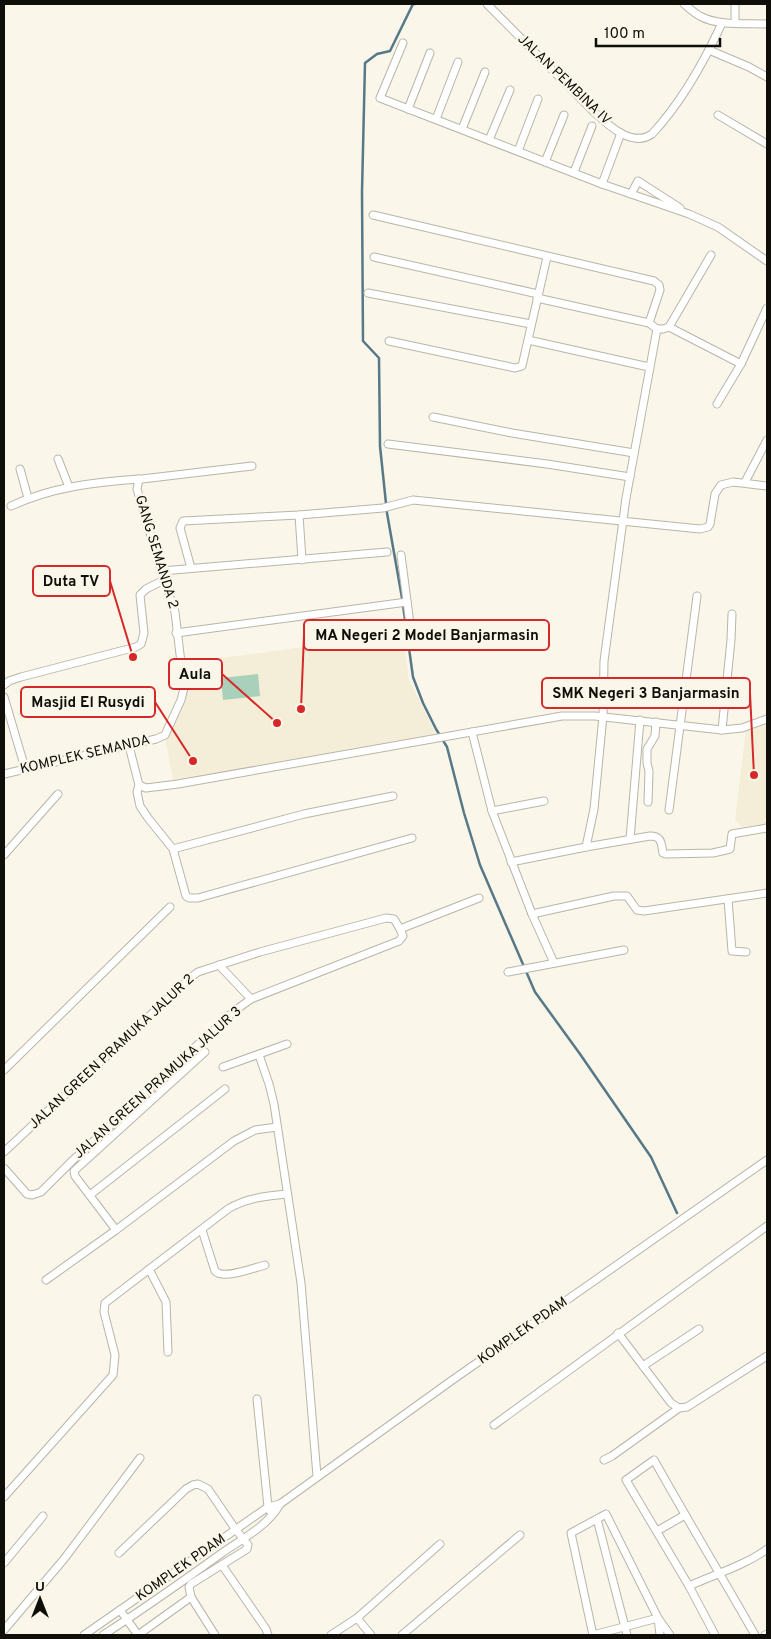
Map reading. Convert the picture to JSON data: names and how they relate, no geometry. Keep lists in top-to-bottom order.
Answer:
{
  "streets": {
    "street": [
      "JALAN PEMBINA IV",
      "GANG SEMANDA 2",
      "KOMPLEK SEMANDA",
      "JALAN GREEN PRAMUKA JALUR 2",
      "JALAN GREEN PRAMUKA JALUR 3",
      "KOMPLEK PDAM"
    ]
  },
  "crossings": [
    ["GANG SEMANDA 2", "KOMPLEK SEMANDA"],
    ["JALAN GREEN PRAMUKA JALUR 2", "JALAN GREEN PRAMUKA JALUR 3"]
  ],
  "places": [
    "Duta TV",
    "MA Negeri 2 Model Banjarmasin",
    "Aula",
    "Masjid El Rusydi",
    "SMK Negeri 3 Banjarmasin"
  ],
  "scale_bar": "100 m",
  "north": "top"
}
